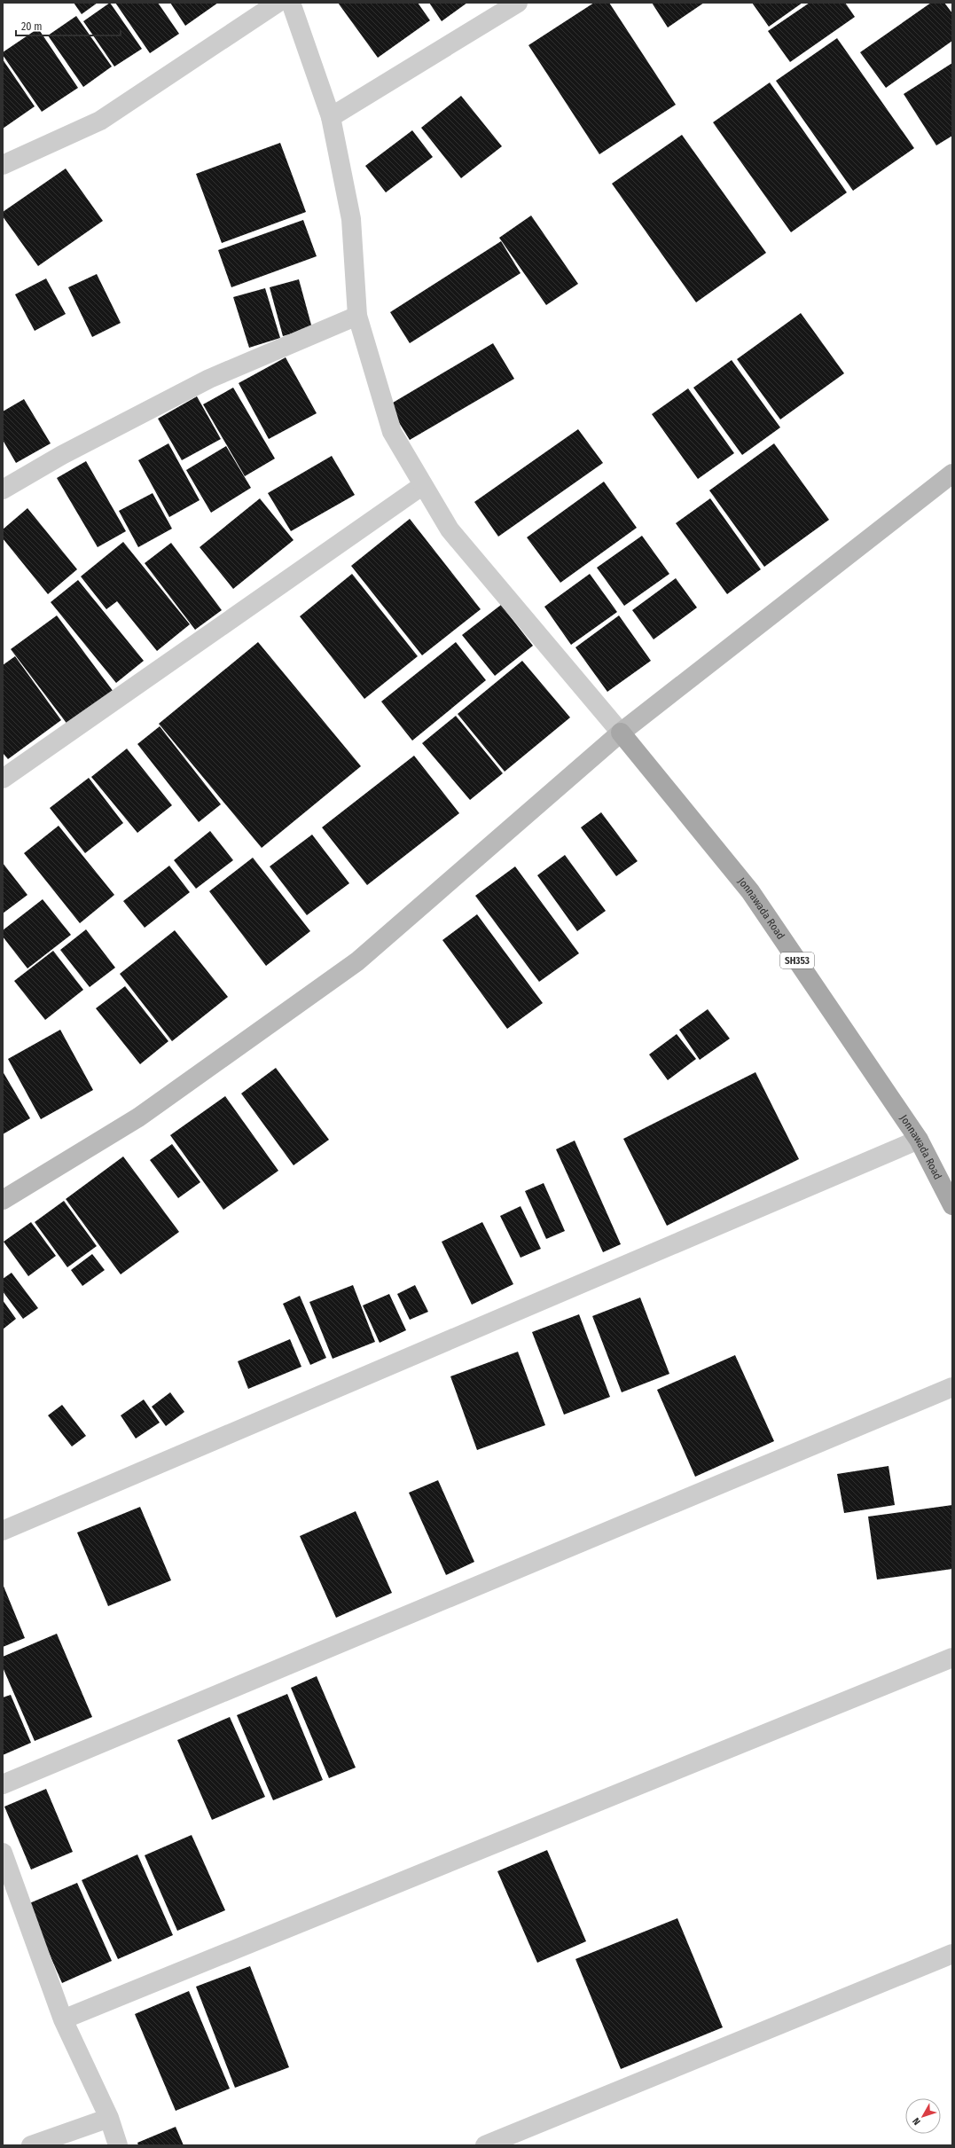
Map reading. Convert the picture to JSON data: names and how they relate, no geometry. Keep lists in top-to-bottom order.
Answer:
{
  "streets": {
    "main road": ["Jonnawada Road", "SH353"]
  },
  "scale_bar": "20 m",
  "north": "bottom left"
}
